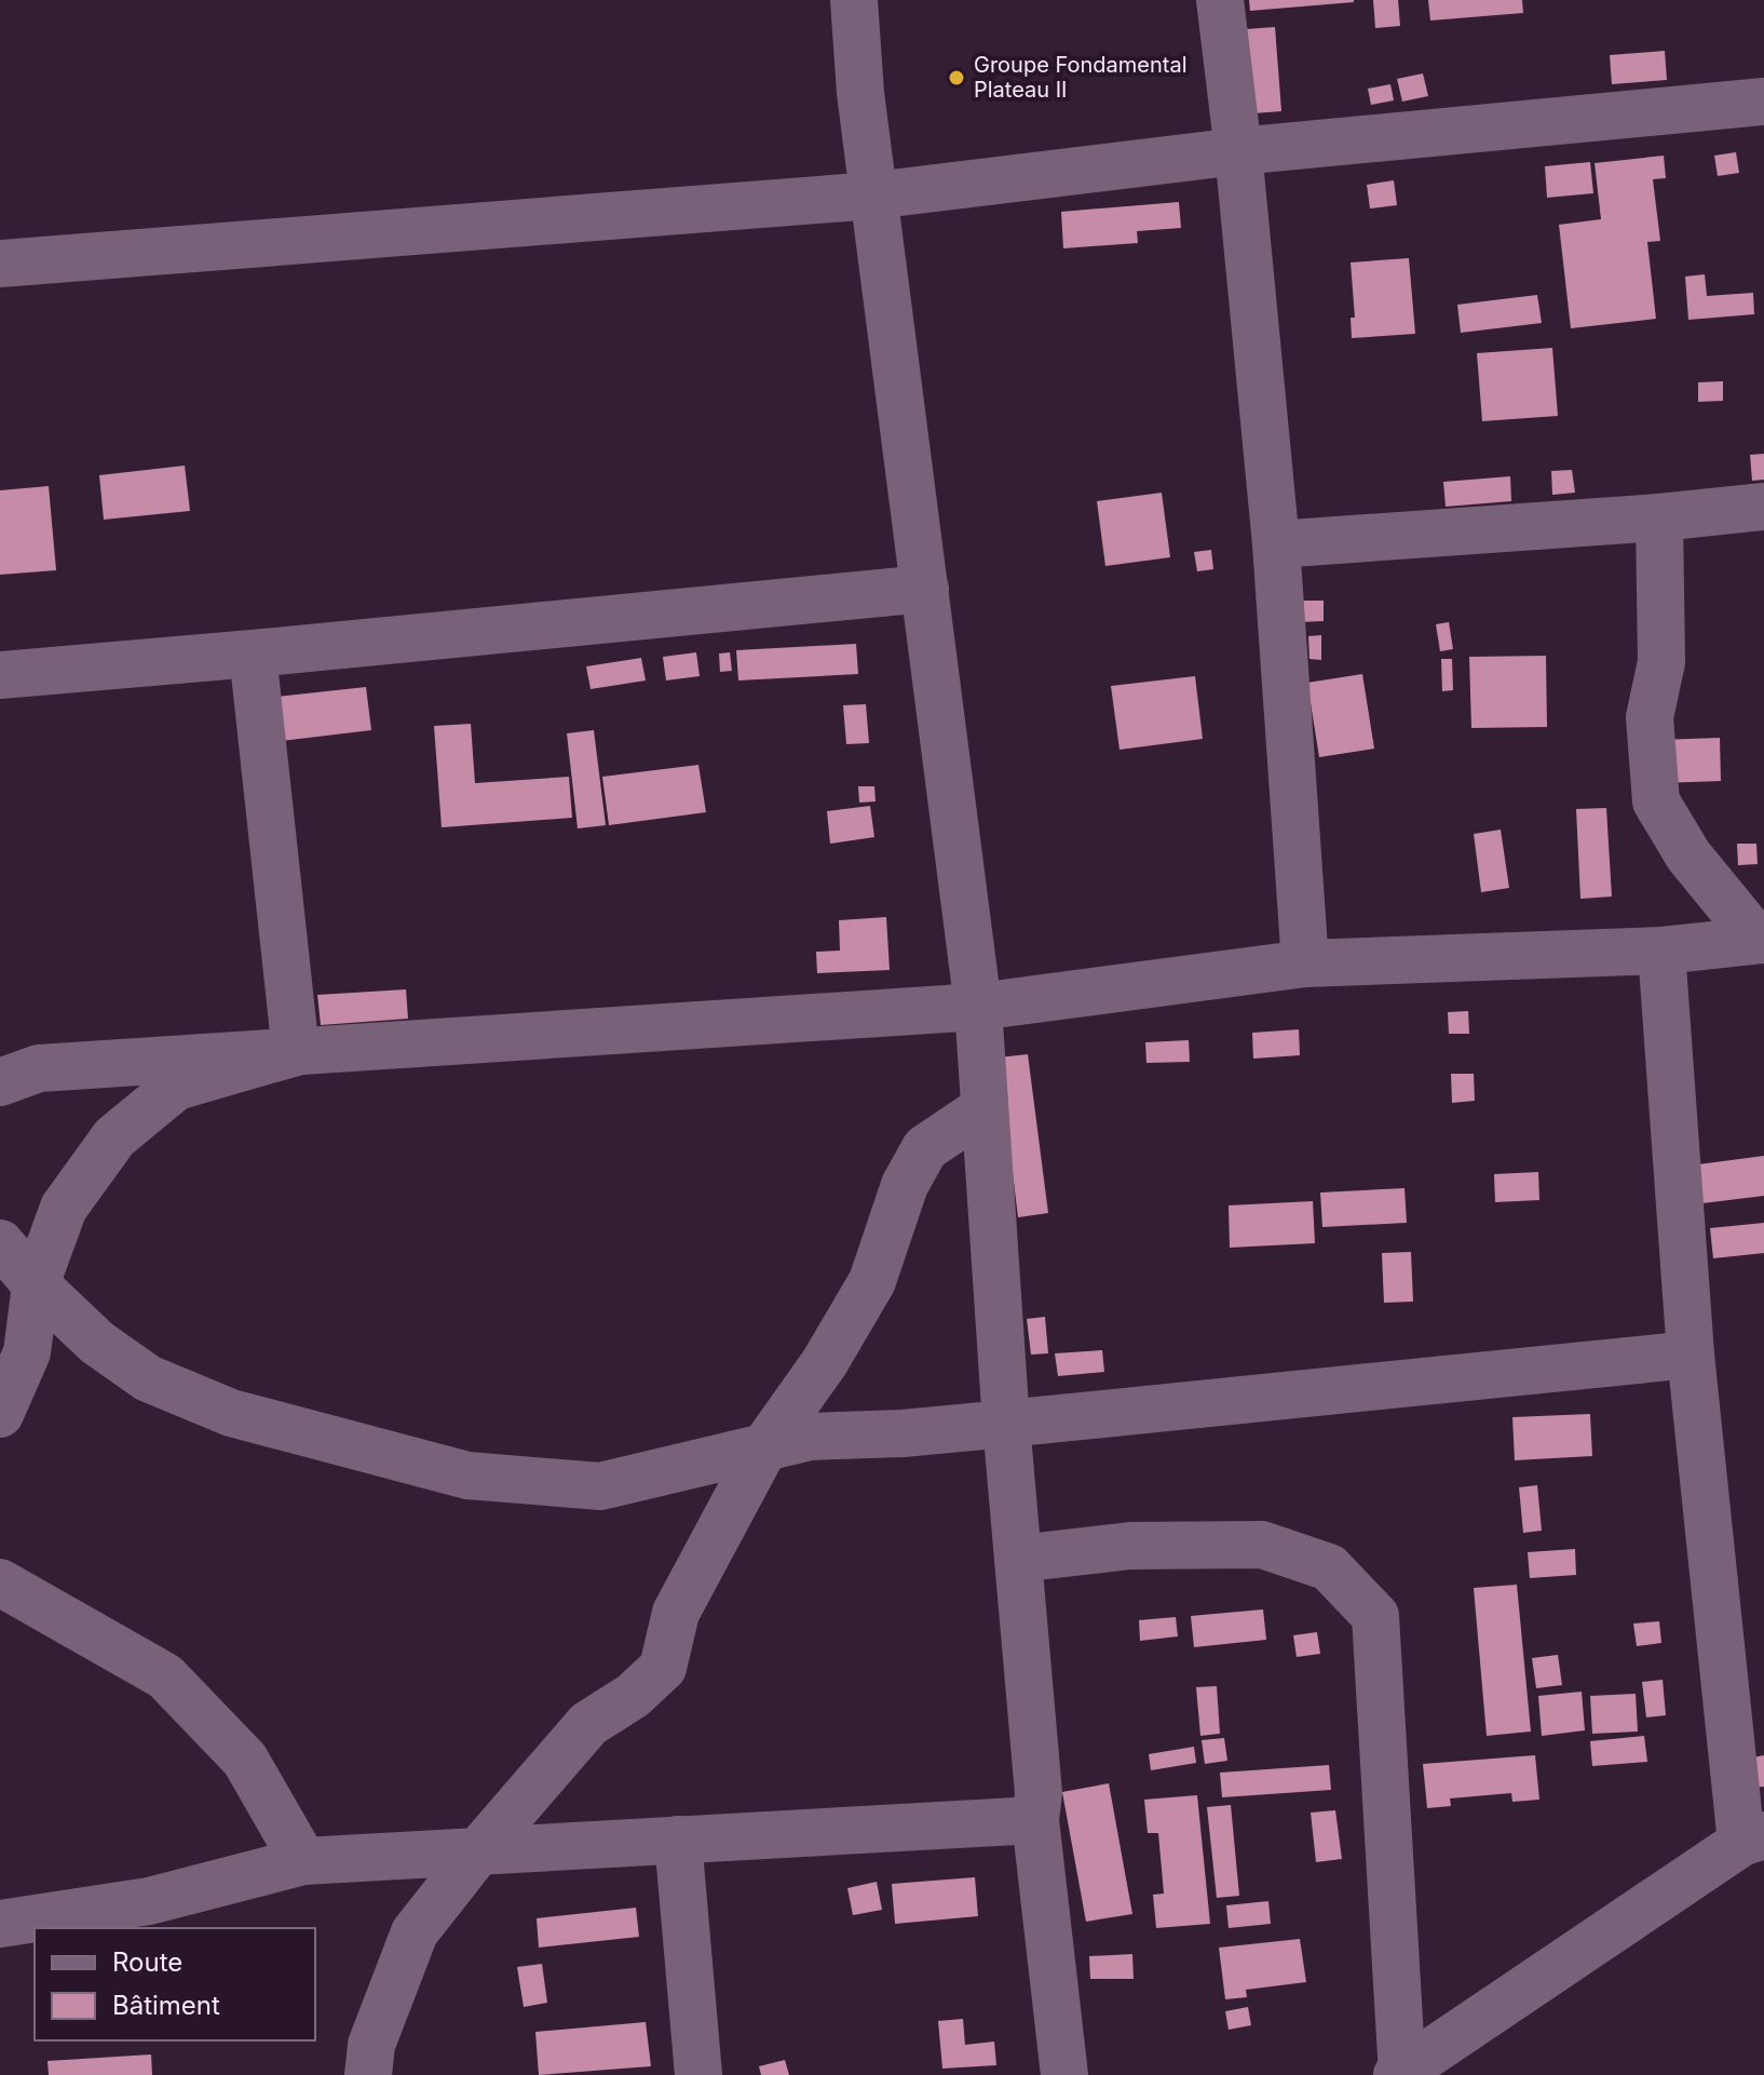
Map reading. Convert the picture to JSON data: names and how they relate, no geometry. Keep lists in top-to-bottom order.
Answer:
{
  "places": ["Groupe Fondamental Plateau II"],
  "legend": ["Route", "Bâtiment"]
}
